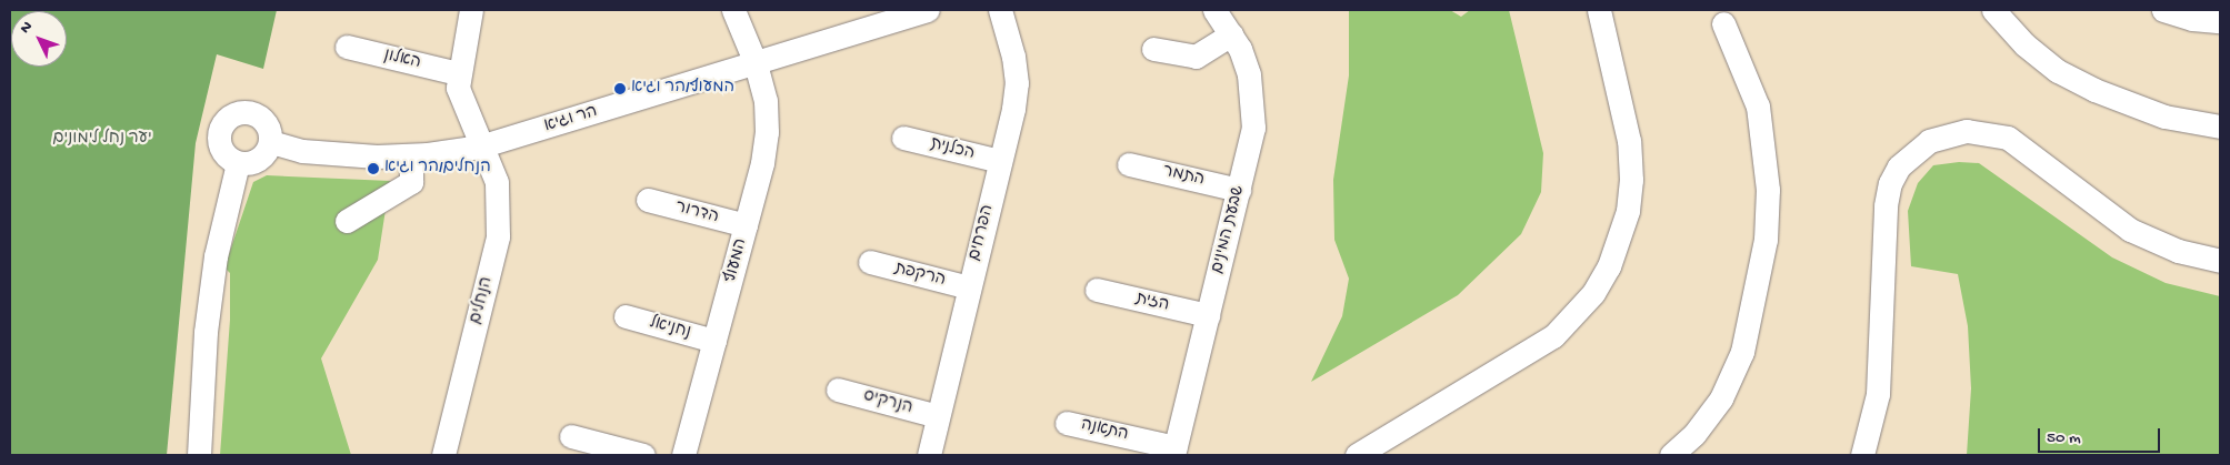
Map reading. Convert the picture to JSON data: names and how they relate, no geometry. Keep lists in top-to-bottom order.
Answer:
{
  "streets": {
    "street": [
      "האלון",
      "הר וגיא",
      "הכלנית",
      "התמר",
      "הדרור",
      "שבעת המינים",
      "הפרחים",
      "המעוף",
      "הרקפת",
      "הנחלים",
      "הזית",
      "נחניאל",
      "הנרקיס",
      "התאנה"
    ]
  },
  "crossings": [
    ["האלון", "הנחלים"],
    ["הר וגיא", "המעוף"],
    ["הר וגיא", "הנחלים"],
    ["הכלנית", "הפרחים"],
    ["התמר", "שבעת המינים"],
    ["הדרור", "המעוף"],
    ["שבעת המינים", "הזית"],
    ["שבעת המינים", "התאנה"],
    ["הפרחים", "הרקפת"],
    ["הפרחים", "הנרקיס"],
    ["המעוף", "נחניאל"]
  ],
  "parks": ["יער נחל לימונים"],
  "places": ["המעוף/הר וגיא", "הנחלים/הר וגיא"],
  "scale_bar": "50 m",
  "north": "top left"
}
